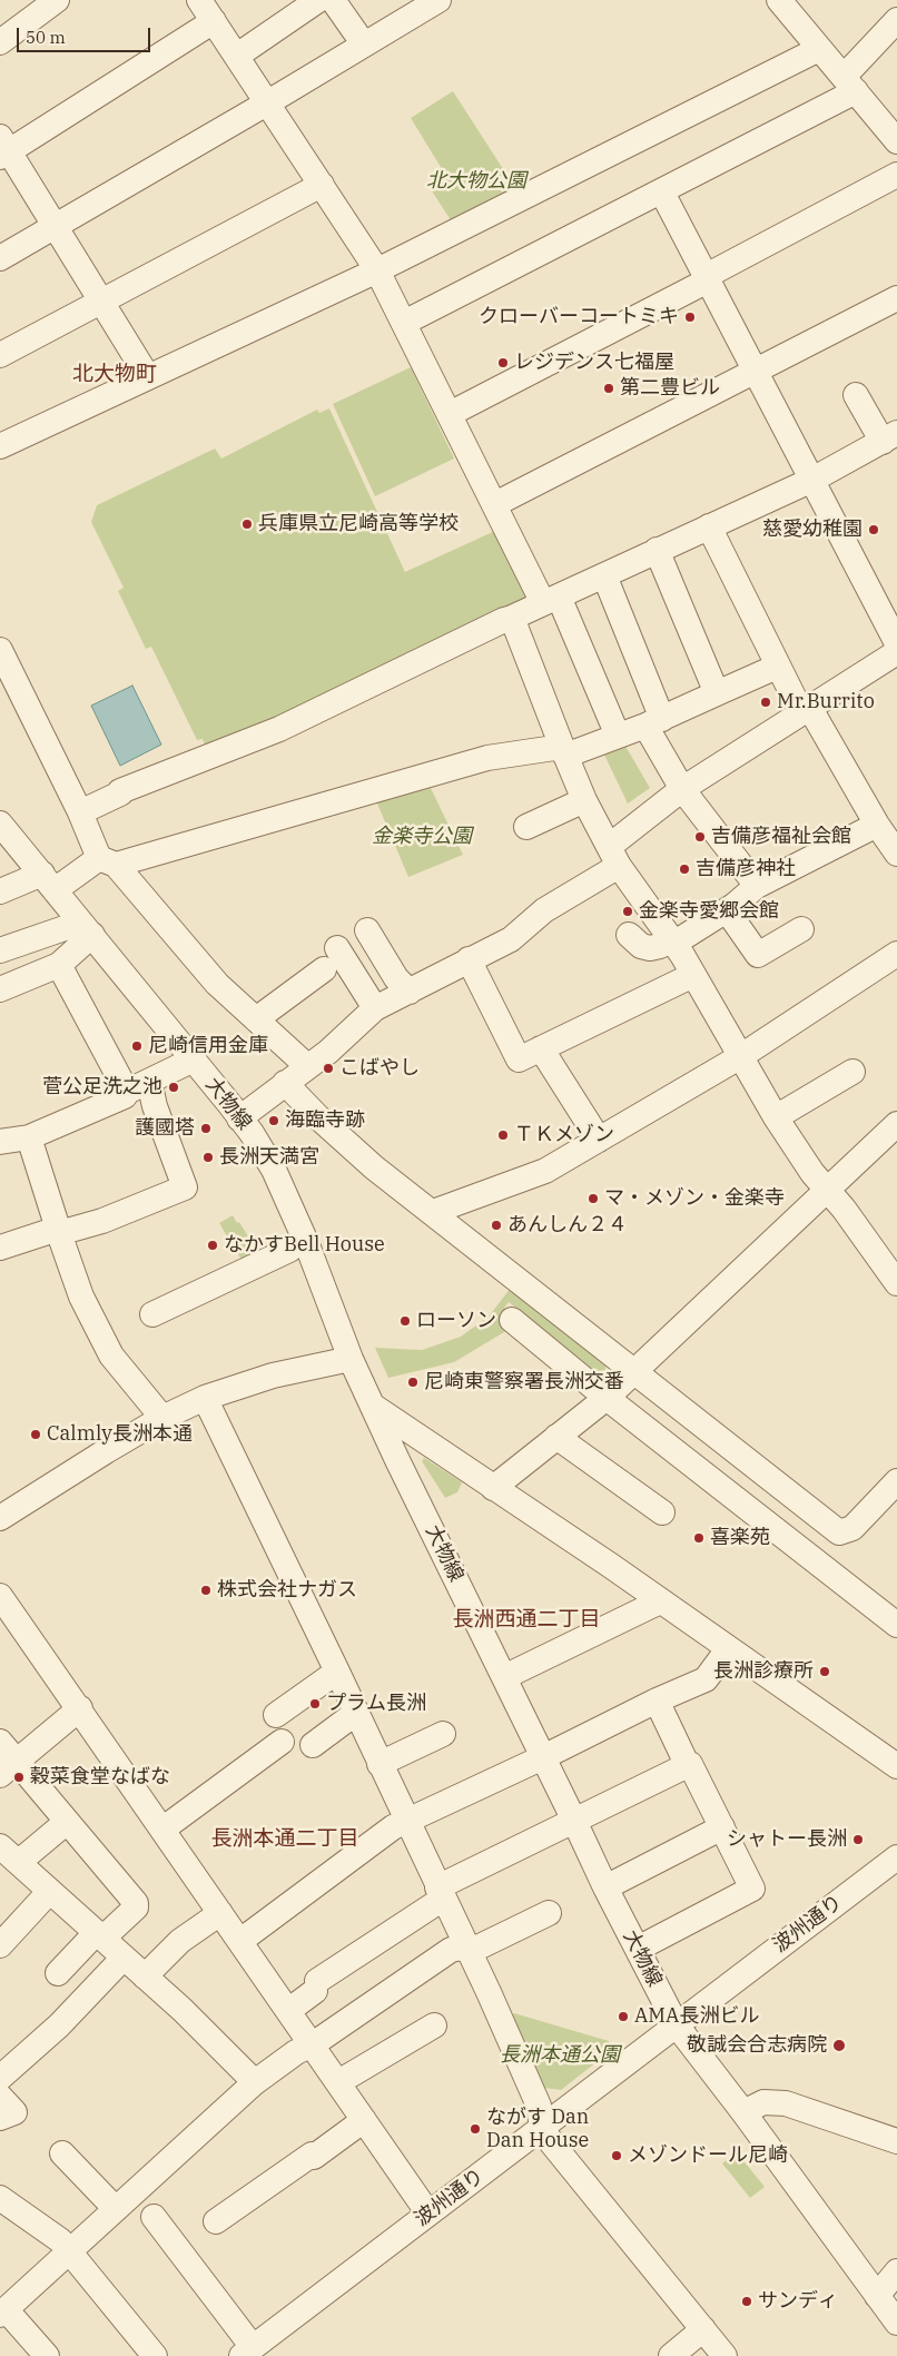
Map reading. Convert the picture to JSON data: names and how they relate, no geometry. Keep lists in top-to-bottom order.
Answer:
{
  "streets": {
    "street": ["大物線", "波州通り"]
  },
  "crossings": [
    ["大物線", "波州通り"]
  ],
  "districts": ["北大物町", "長洲西通二丁目", "長洲本通二丁目"],
  "parks": ["北大物公園", "金楽寺公園", "長洲本通公園"],
  "places": [
    "クローバーコートミキ",
    "レジデンス七福屋",
    "第二豊ビル",
    "兵庫県立尼崎高等学校",
    "慈愛幼稚園",
    "Mr.Burrito",
    "吉備彦福祉会館",
    "吉備彦神社",
    "金楽寺愛郷会館",
    "尼崎信用金庫",
    "こばやし",
    "菅公足洗之池",
    "海臨寺跡",
    "護國塔",
    "ＴＫメゾン",
    "長洲天満宮",
    "マ・メゾン・金楽寺",
    "あんしん２４",
    "なかすBell House",
    "ローソン",
    "尼崎東警察署長洲交番",
    "Calmly長洲本通",
    "喜楽苑",
    "株式会社ナガス",
    "長洲診療所",
    "プラム長洲",
    "穀菜食堂なばな",
    "シャトー長洲",
    "AMA長洲ビル",
    "敬誠会合志病院",
    "ながす Dan Dan House",
    "メゾンドール尼崎",
    "サンディ"
  ],
  "scale_bar": "50 m"
}
